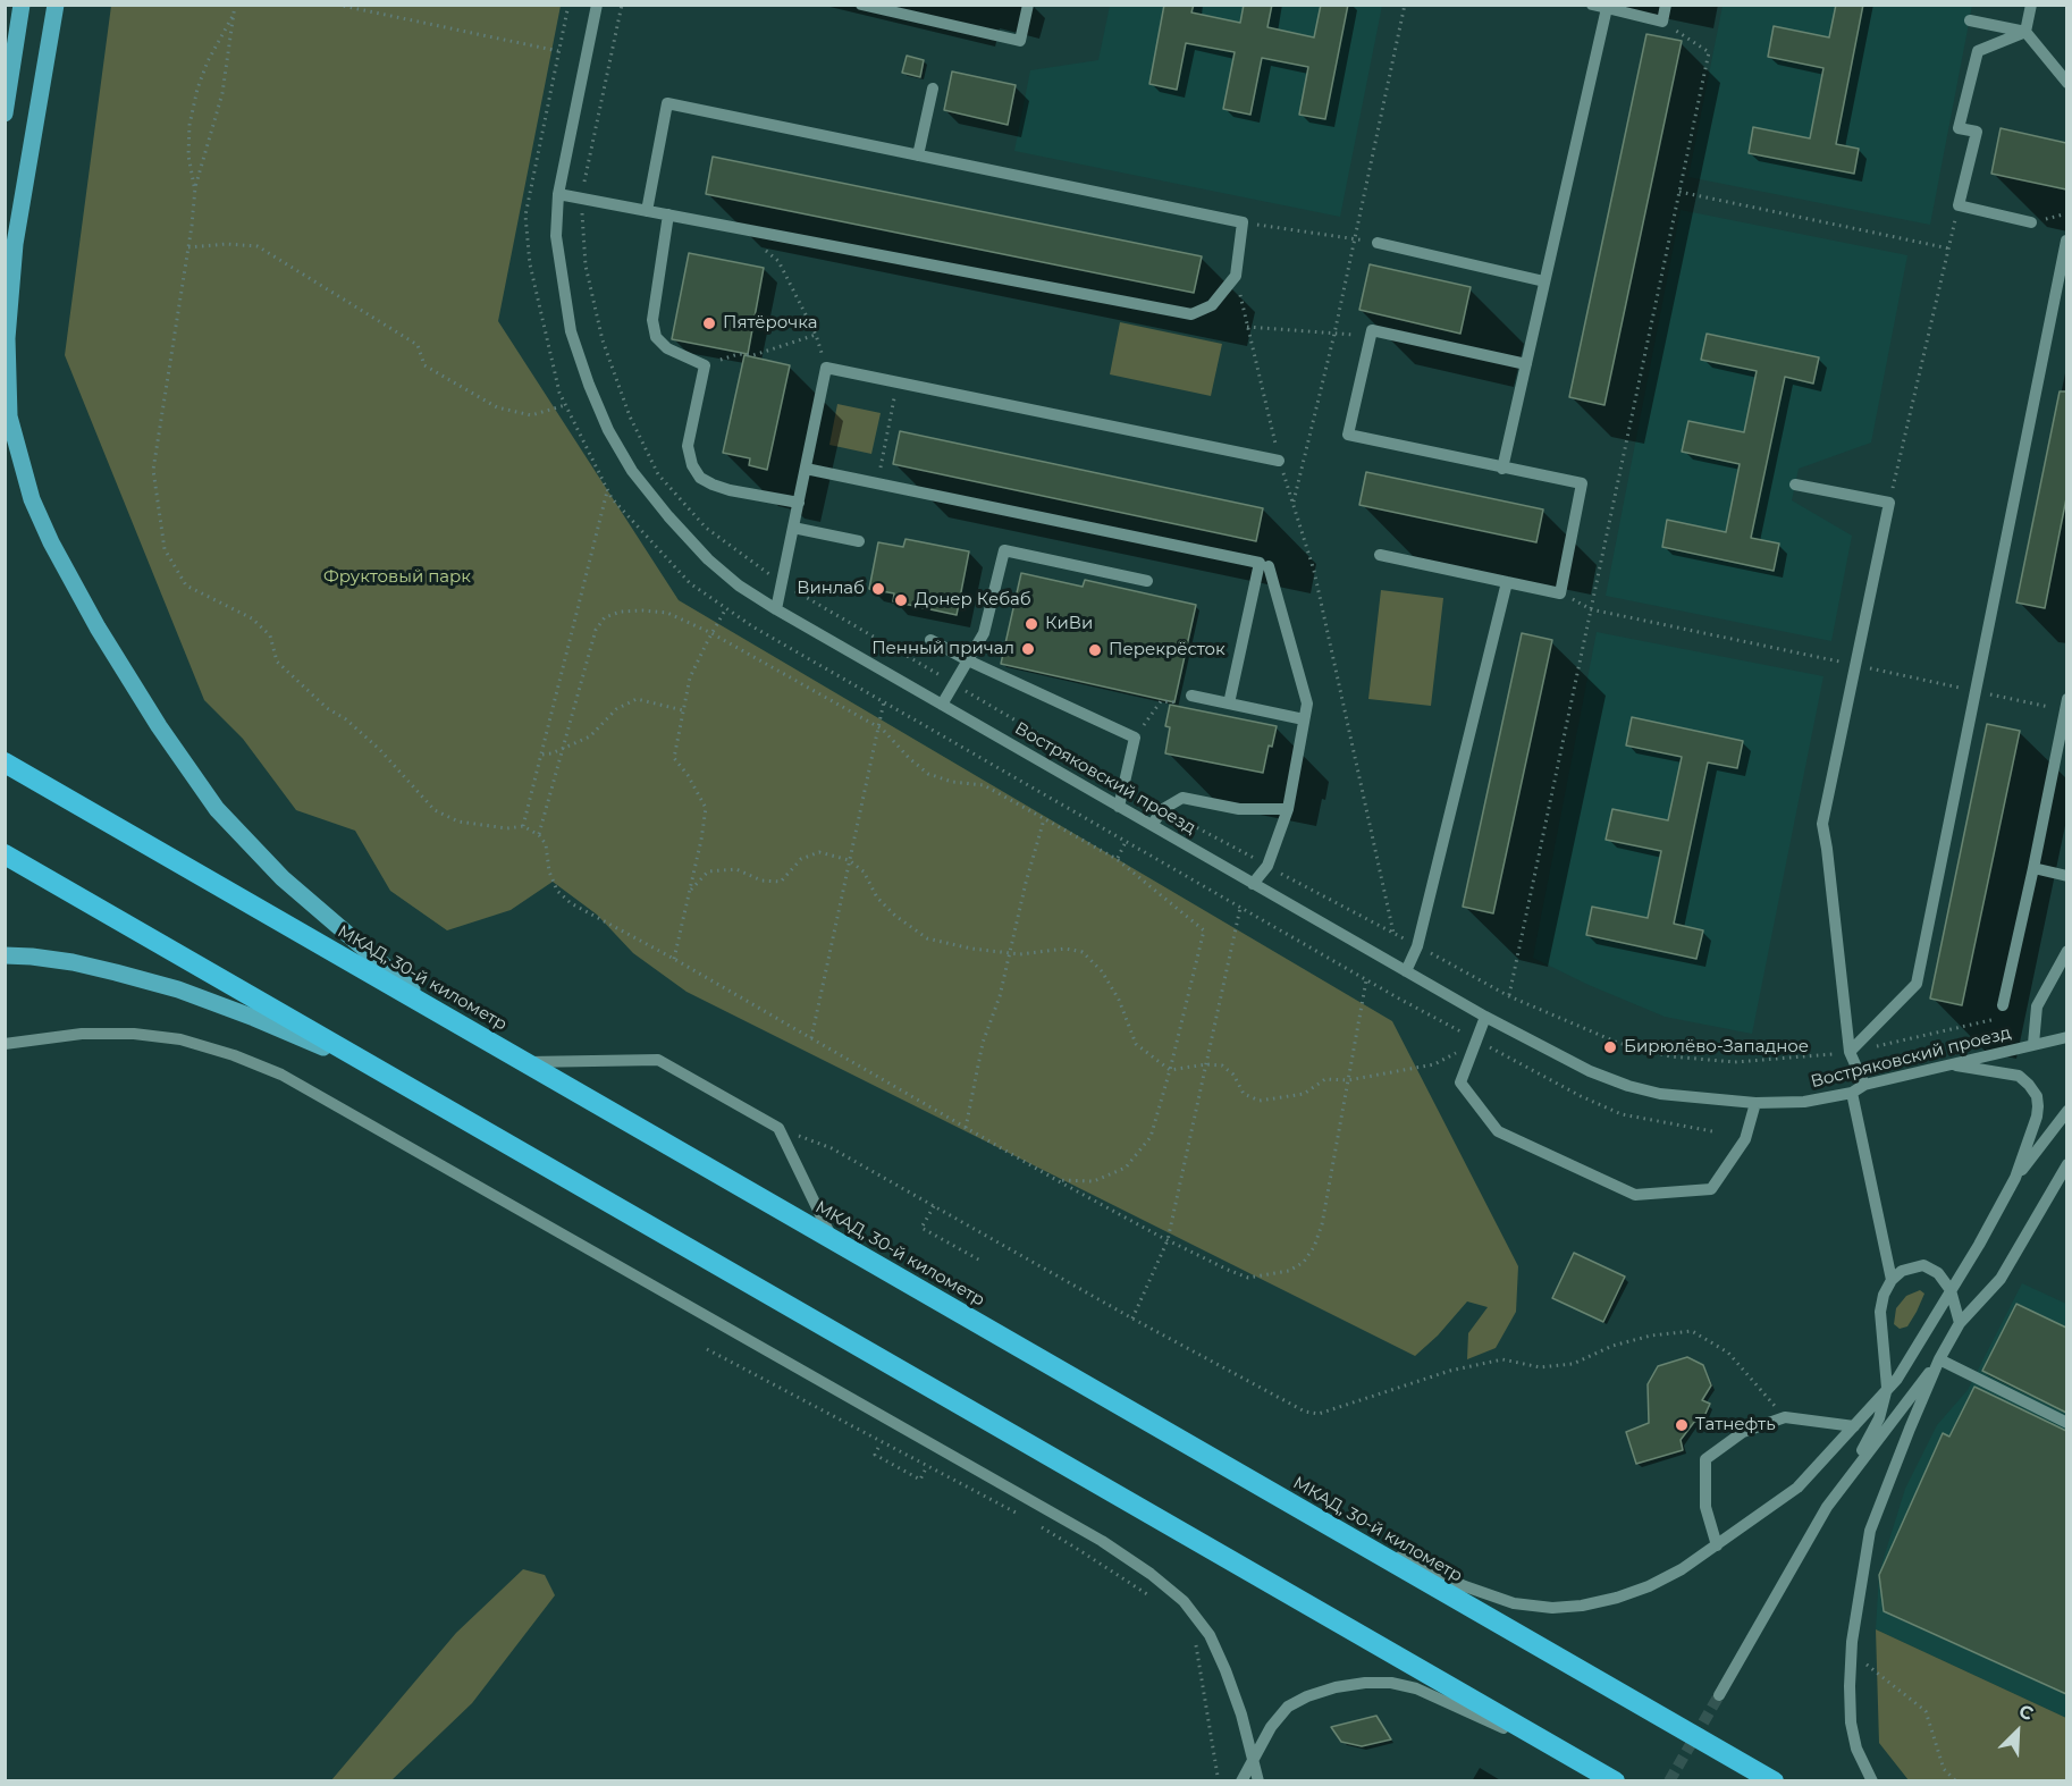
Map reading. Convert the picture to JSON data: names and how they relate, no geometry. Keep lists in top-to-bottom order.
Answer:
{
  "streets": {
    "highway": ["МКАД, 30-й километр"],
    "street": ["Востряковский проезд"]
  },
  "parks": ["Фруктовый парк"],
  "places": [
    "Пятёрочка",
    "Винлаб",
    "Донер Кебаб",
    "КиВи",
    "Пенный причал",
    "Перекрёсток",
    "Бирюлёво-Западное",
    "Татнефть"
  ],
  "north": "top right"
}
